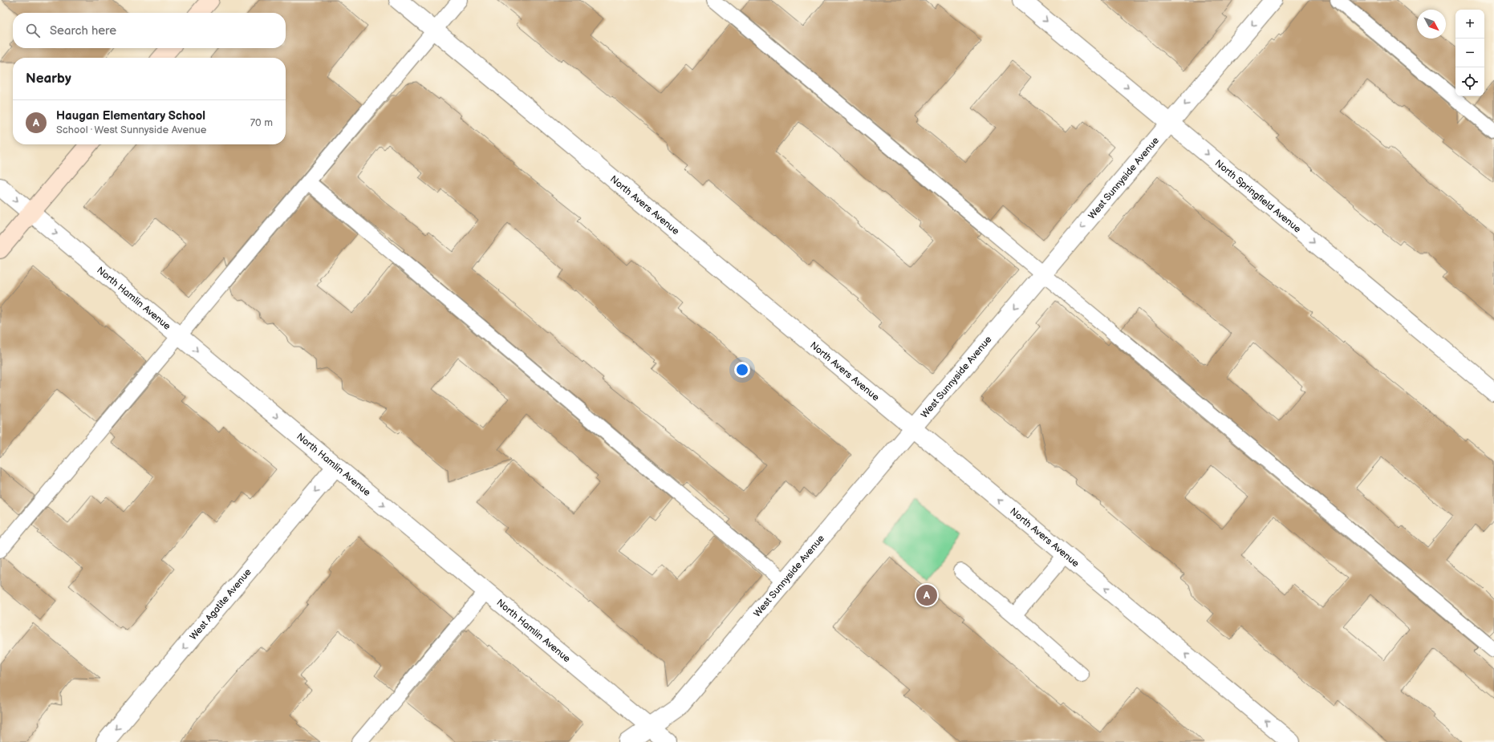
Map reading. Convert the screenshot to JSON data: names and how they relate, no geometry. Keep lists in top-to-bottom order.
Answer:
{
  "streets": {
    "street": [
      "West Sunnyside Avenue",
      "North Springfield Avenue",
      "North Avers Avenue",
      "North Hamlin Avenue",
      "West Agatite Avenue"
    ]
  },
  "crossings": [
    ["West Sunnyside Avenue", "North Springfield Avenue"],
    ["West Sunnyside Avenue", "North Avers Avenue"],
    ["West Sunnyside Avenue", "North Hamlin Avenue"],
    ["North Hamlin Avenue", "West Agatite Avenue"]
  ],
  "one_way": [
    "West Sunnyside Avenue",
    "North Springfield Avenue",
    "North Avers Avenue",
    "North Hamlin Avenue",
    "West Agatite Avenue"
  ],
  "north": "bottom right",
  "page": {
    "map_buttons": ["+", "−"],
    "search": "Search here",
    "heading": "Nearby",
    "list": [
      {
        "mark": "A",
        "name": "Haugan Elementary School",
        "note": "School · West Sunnyside Avenue",
        "value": "70 m"
      }
    ],
    "pins": "A"
  }
}
